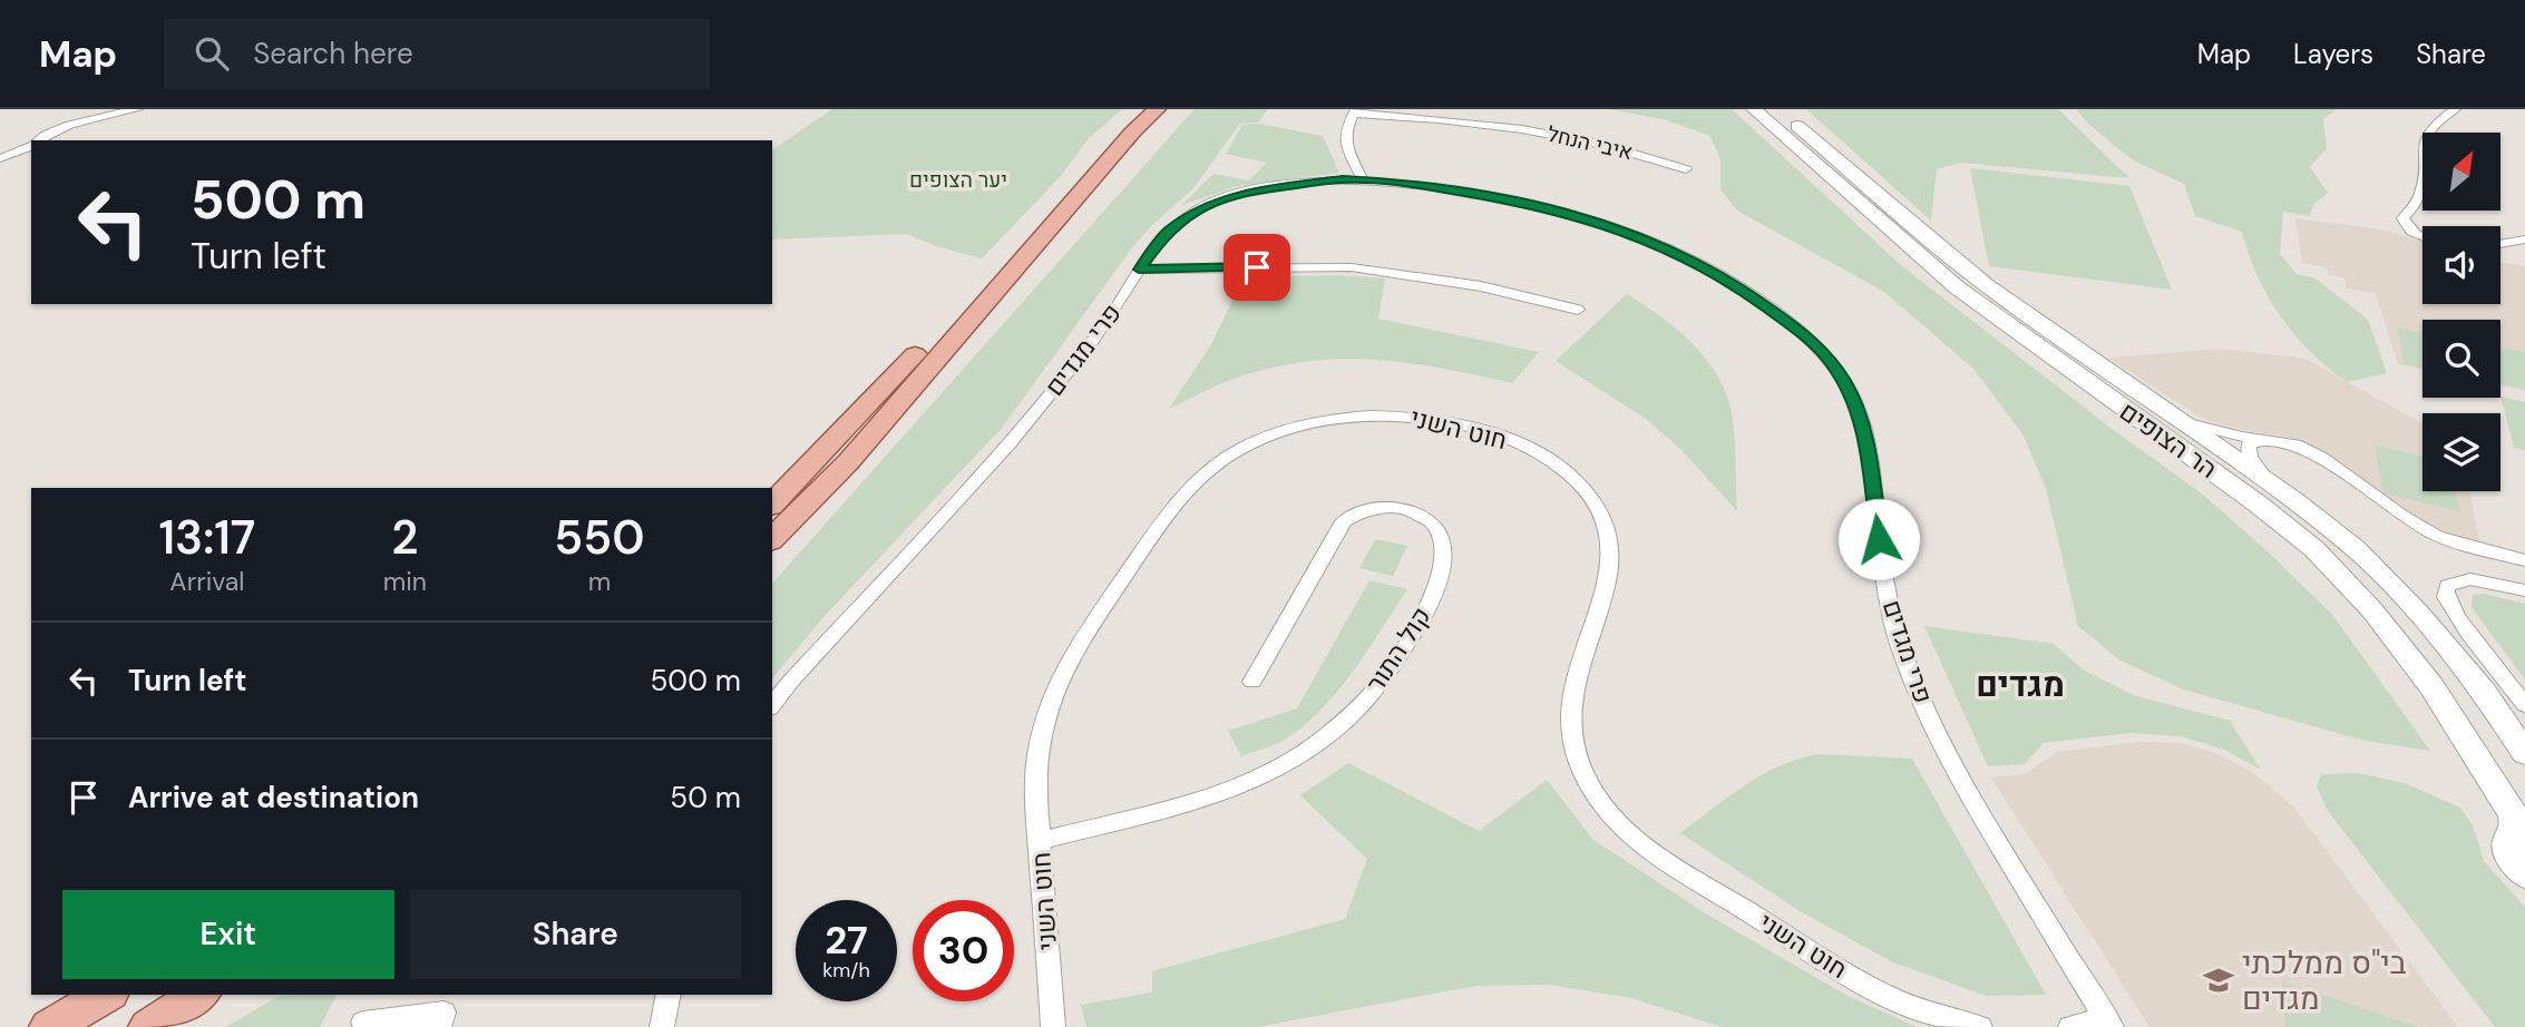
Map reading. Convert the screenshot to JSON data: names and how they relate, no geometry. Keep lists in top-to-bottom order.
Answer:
{
  "streets": {
    "main road": ["הר הצופים"],
    "street": [
      "איבי הנחל",
      "פרי מגדים",
      "חוט השני",
      "קול התור"
    ]
  },
  "crossings": [
    ["חוט השני", "קול התור"]
  ],
  "districts": ["מגדים"],
  "parks": ["יער הצופים"],
  "places": {
    "school or university": ["בי\"ס ממלכתי מגדים"]
  },
  "north": "top right",
  "page": {
    "header": "Map",
    "search": "Search here",
    "nav": ["Map", "Layers", "Share"],
    "turn": ["500 m", "Turn left"],
    "eta": [
      "13:17",
      "Arrival",
      "2",
      "min",
      "550",
      "m"
    ],
    "list": [
      {
        "name": "Turn left",
        "value": "500 m"
      },
      {
        "name": "Arrive at destination",
        "value": "50 m"
      }
    ],
    "buttons": ["Exit", "Share"],
    "speed": "27 km/h",
    "limit": "30"
  }
}
